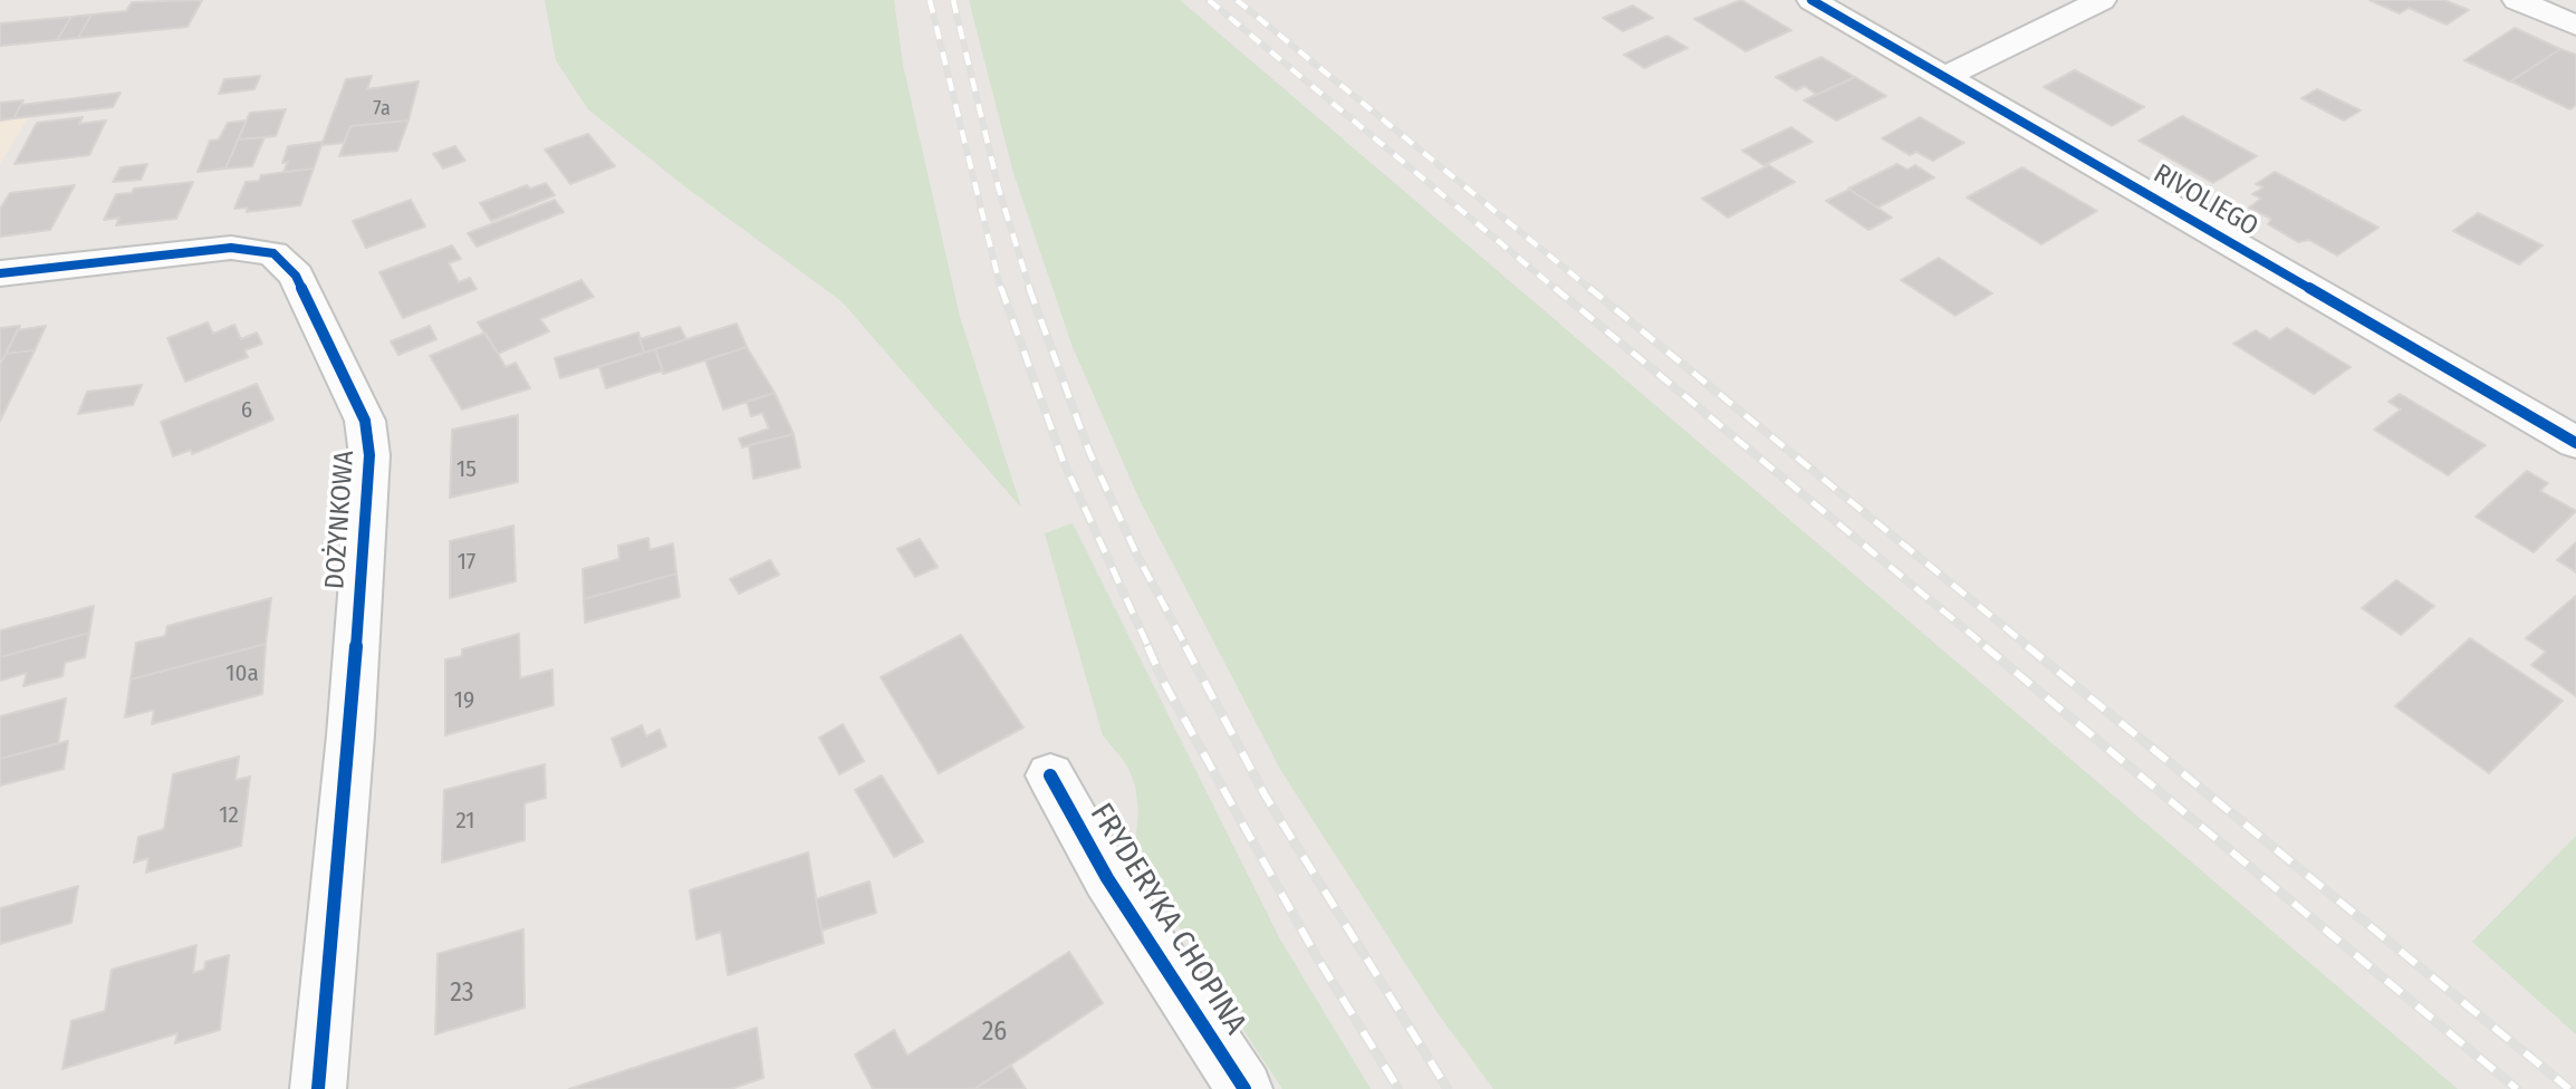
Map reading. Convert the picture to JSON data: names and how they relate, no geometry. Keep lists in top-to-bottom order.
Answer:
{
  "streets": {
    "street": ["RIVOLIEGO", "DOŻYNKOWA", "FRYDERYKA CHOPINA"]
  },
  "house_numbers": [
    "7a",
    "6",
    "15",
    "17",
    "10a",
    "19",
    "12",
    "21",
    "23",
    "26"
  ]
}
